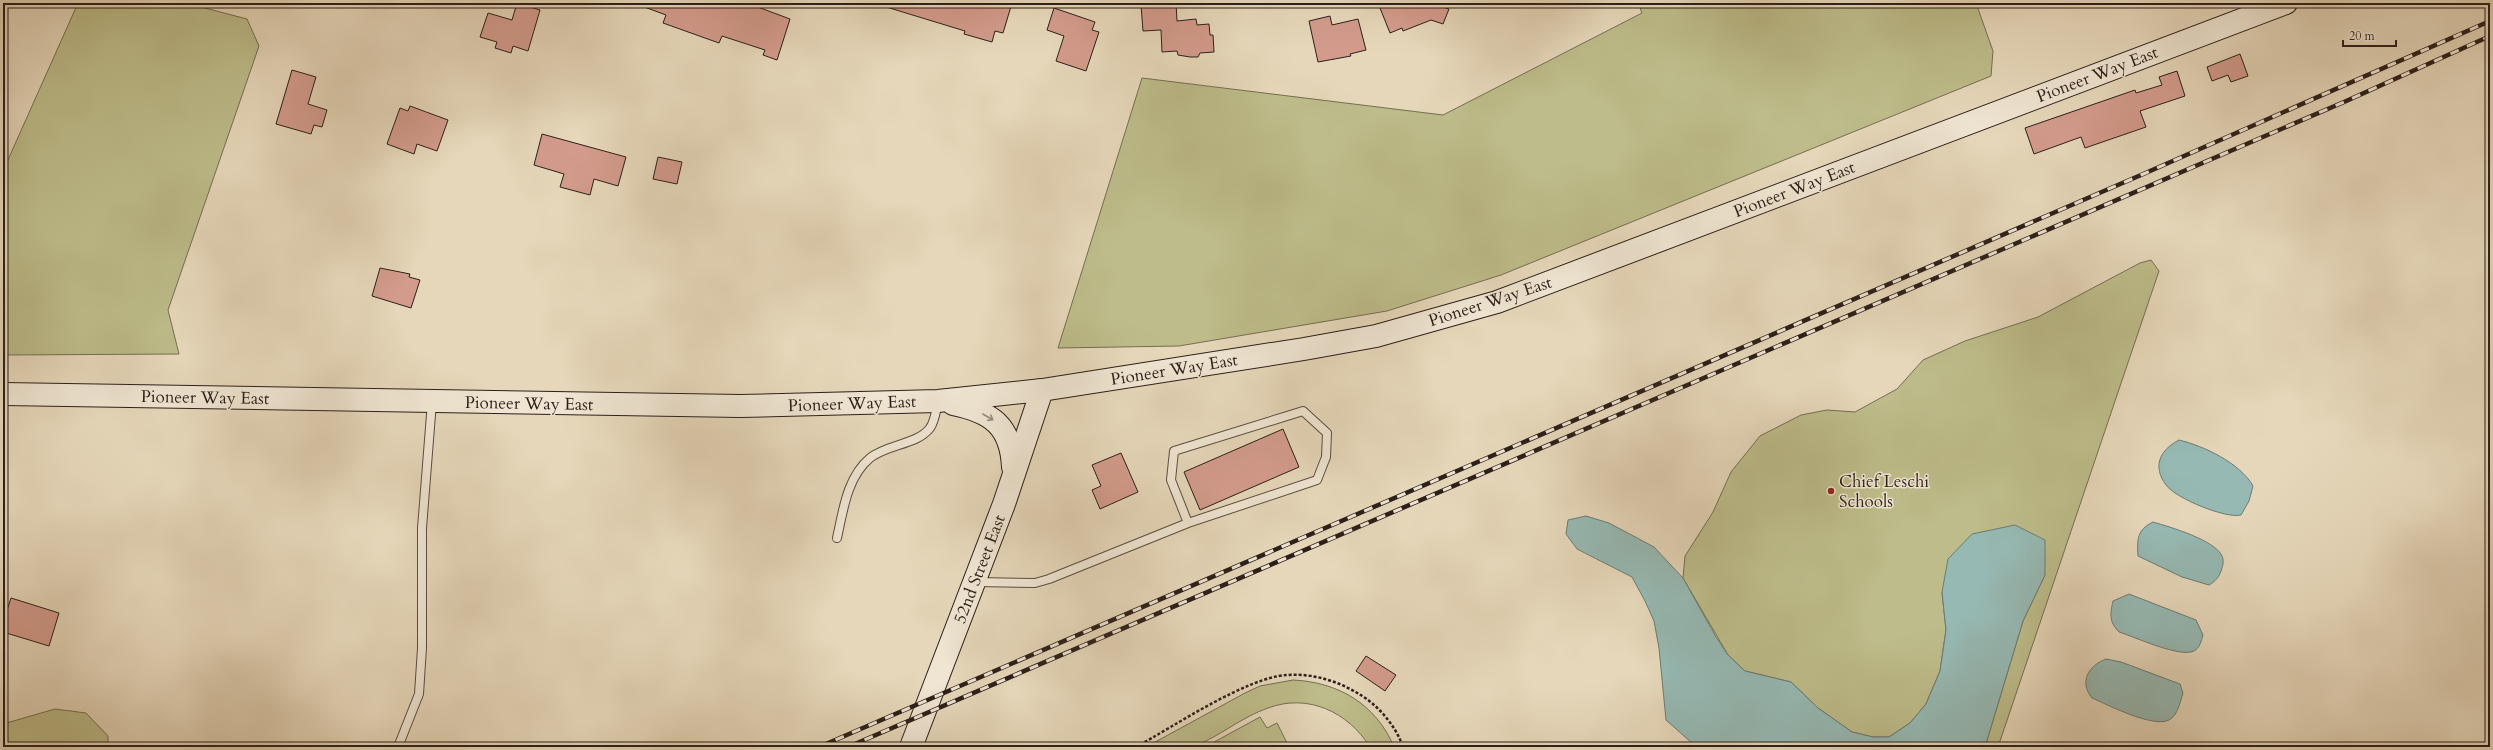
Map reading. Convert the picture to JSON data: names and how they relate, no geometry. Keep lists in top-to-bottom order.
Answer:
{
  "streets": {
    "main road": ["Pioneer Way East", "52nd Street East"]
  },
  "crossings": [
    ["Pioneer Way East", "52nd Street East"]
  ],
  "places": ["Chief Leschi Schools"],
  "scale_bar": "20 m"
}
